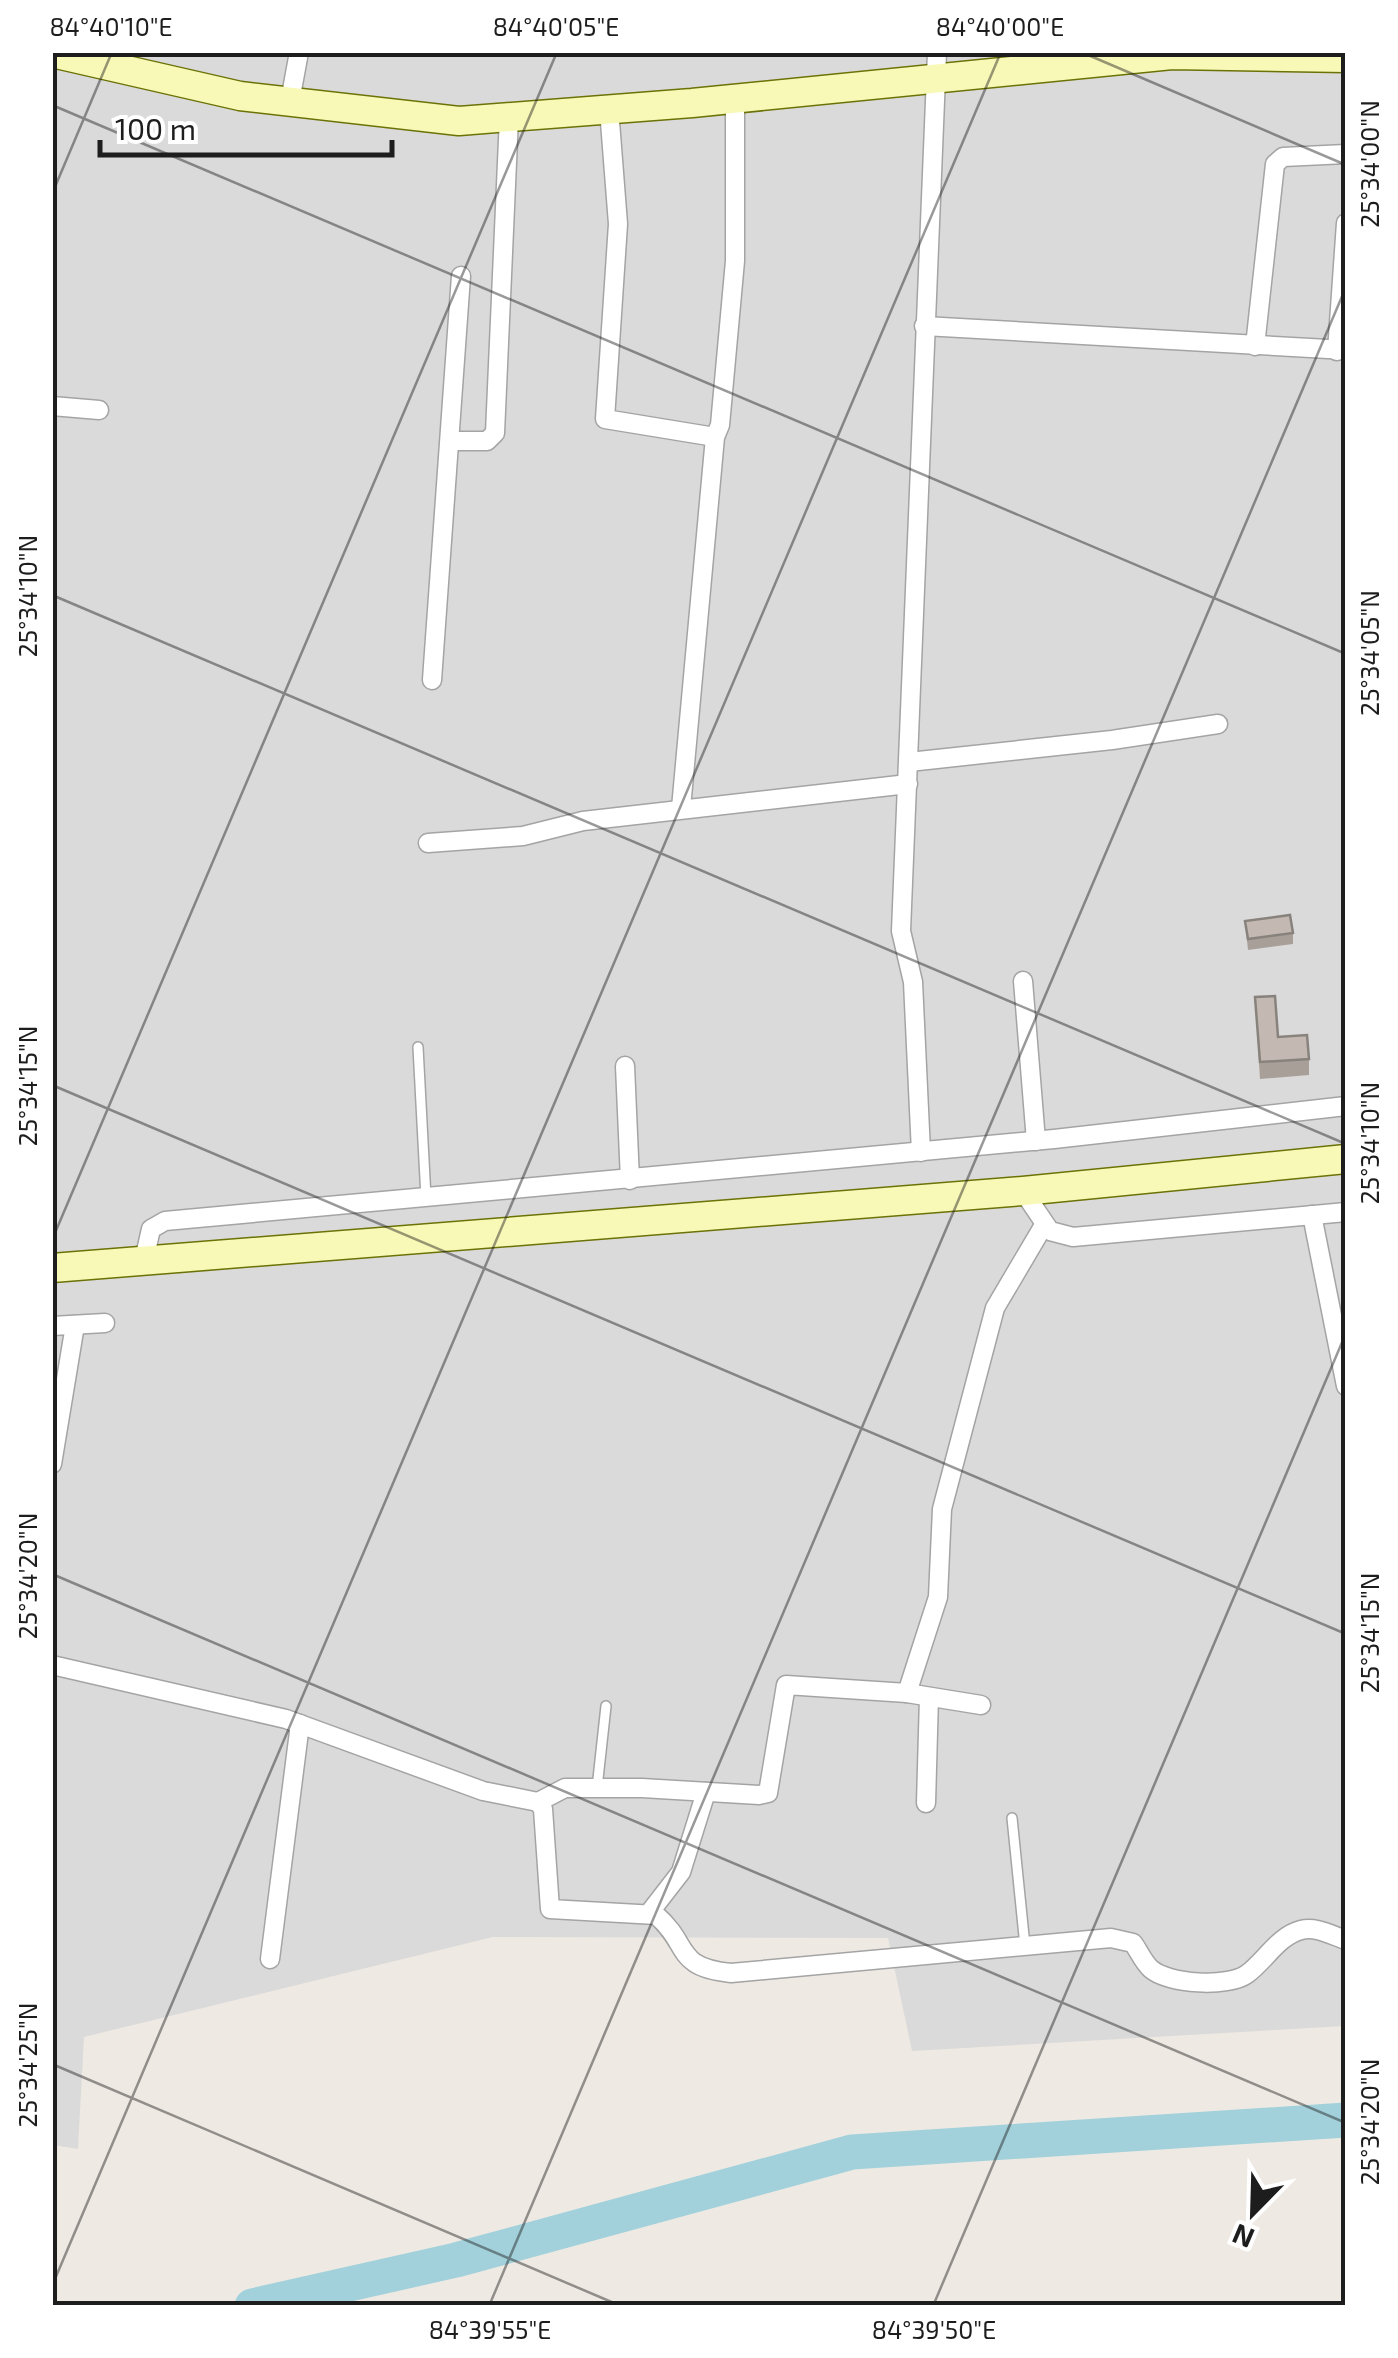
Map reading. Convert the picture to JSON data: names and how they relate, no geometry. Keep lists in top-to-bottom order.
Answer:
{
  "scale_bar": "100 m",
  "north": "bottom left",
  "coordinates": [
    "84°40'10\"E",
    "84°40'05\"E",
    "84°40'00\"E",
    "25°34'00\"N",
    "25°34'10\"N",
    "25°34'05\"N",
    "25°34'15\"N",
    "25°34'20\"N",
    "25°34'25\"N",
    "84°39'55\"E",
    "84°39'50\"E"
  ]
}
